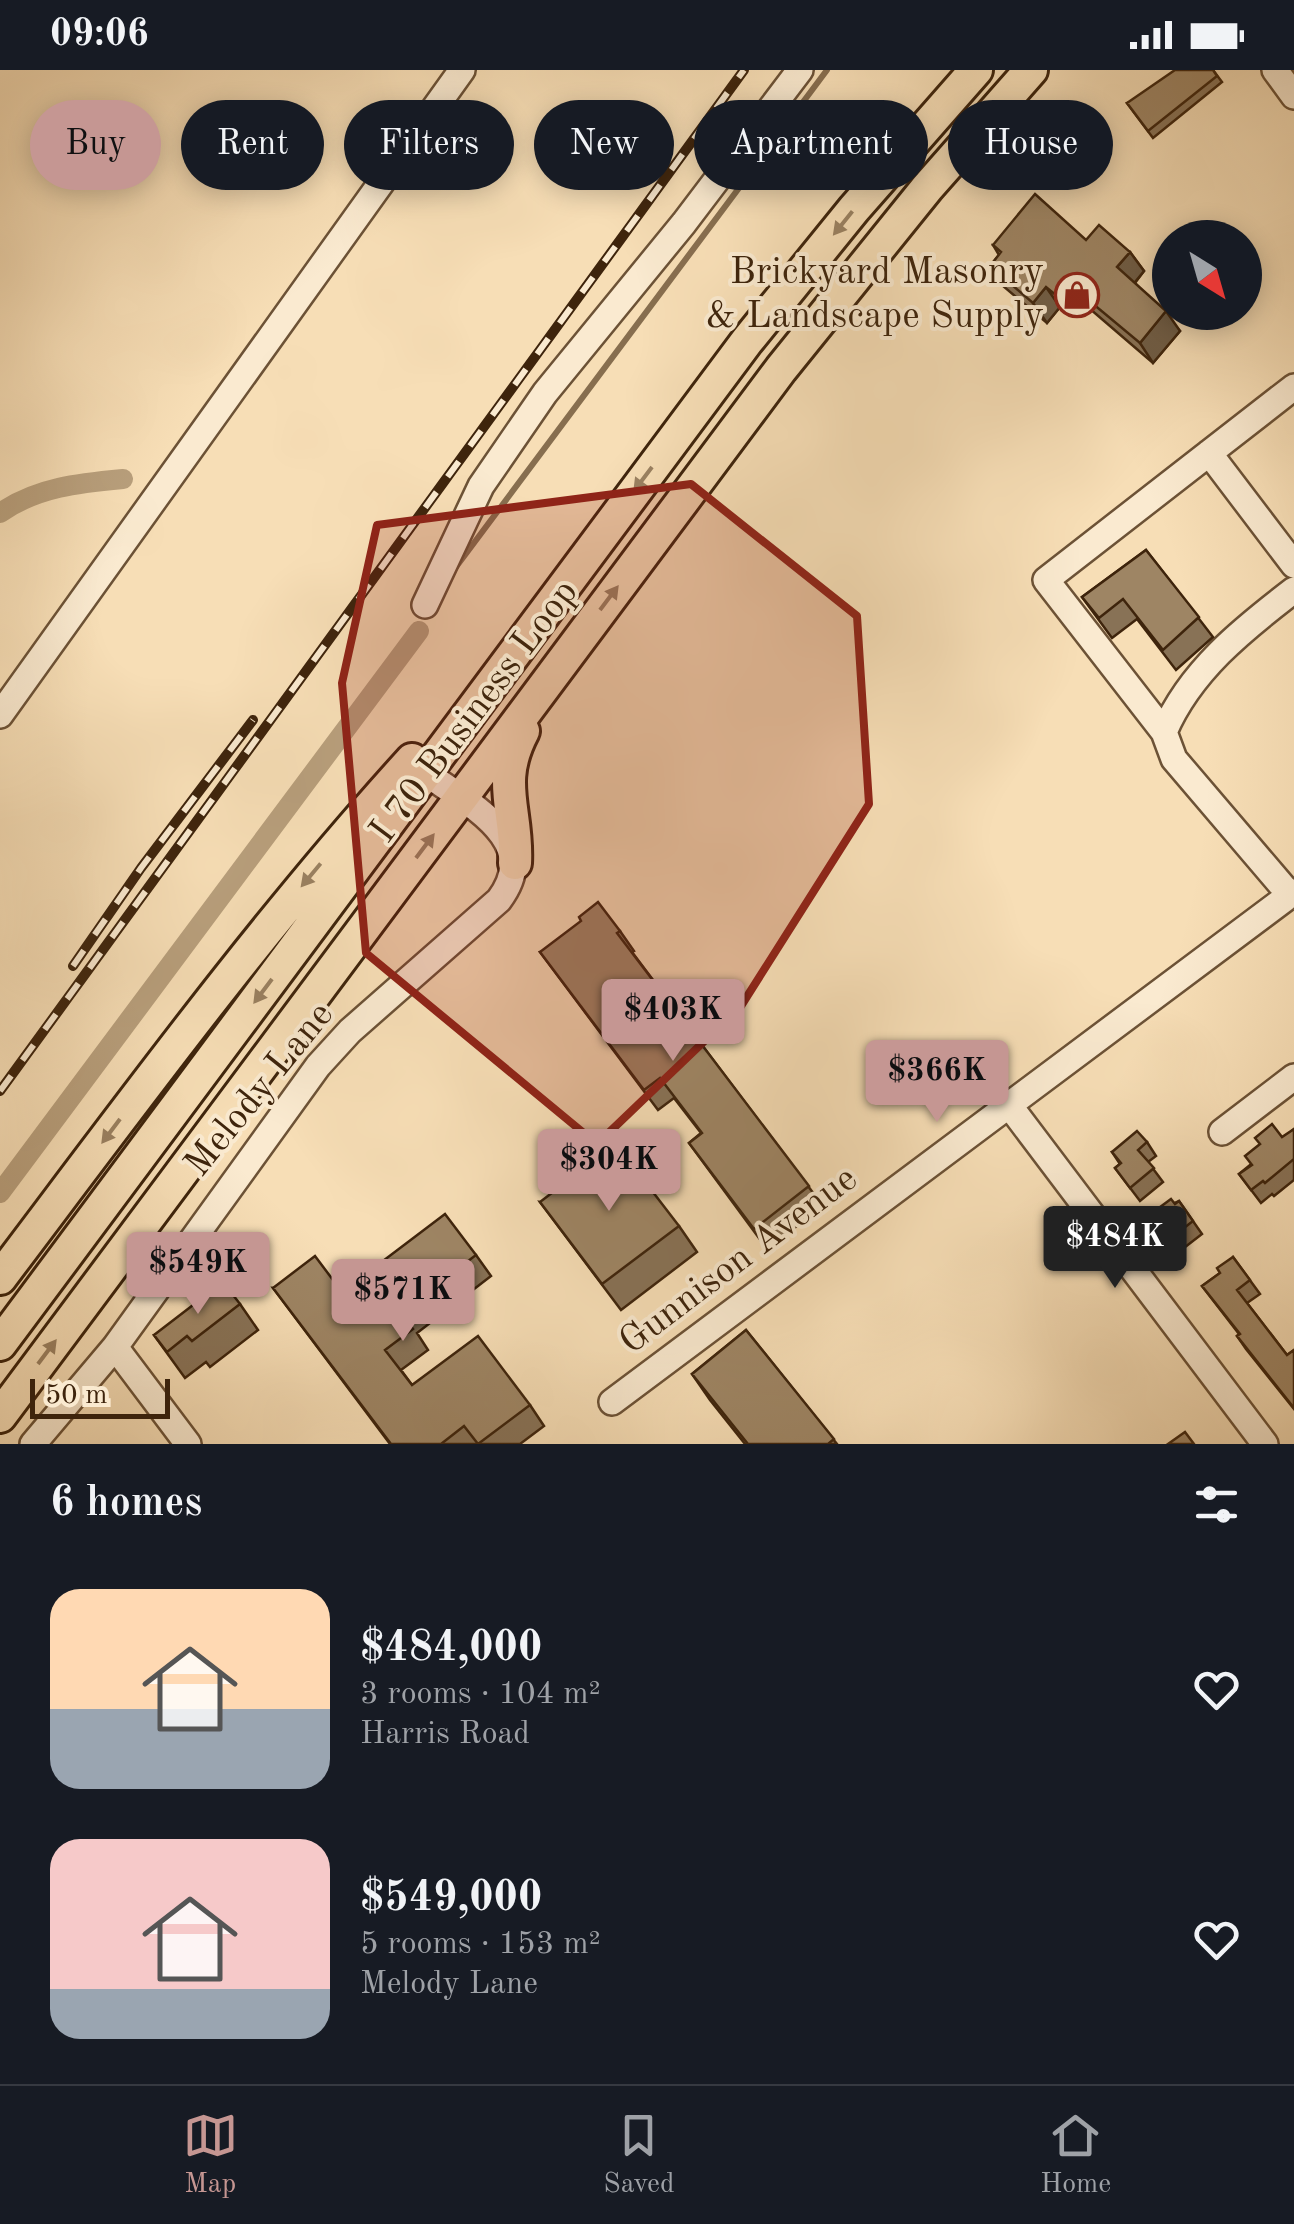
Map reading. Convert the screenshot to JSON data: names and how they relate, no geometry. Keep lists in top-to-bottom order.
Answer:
{
  "streets": {
    "main road": ["I 70 Business Loop"],
    "street": ["Melody Lane", "Gunnison Avenue"]
  },
  "places": {
    "shop": ["Brickyard Masonry & Landscape Supply"]
  },
  "scale_bar": "50 m",
  "north": "bottom right",
  "page": {
    "status": "09:06",
    "chip": [
      "Buy",
      "Rent",
      "Filters",
      "New",
      "Apartment",
      "House"
    ],
    "price": [
      "$403K",
      "$366K",
      "$304K",
      "$484K",
      "$549K",
      "$571K"
    ],
    "scale": "50 m",
    "heading": "6 homes",
    "list": [
      {
        "name": "$484,000",
        "note": "3 rooms · 104 m² · Harris Road"
      },
      {
        "name": "$549,000",
        "note": "5 rooms · 153 m² · Melody Lane"
      }
    ],
    "tabs": ["Map", "Saved", "Home"]
  }
}
